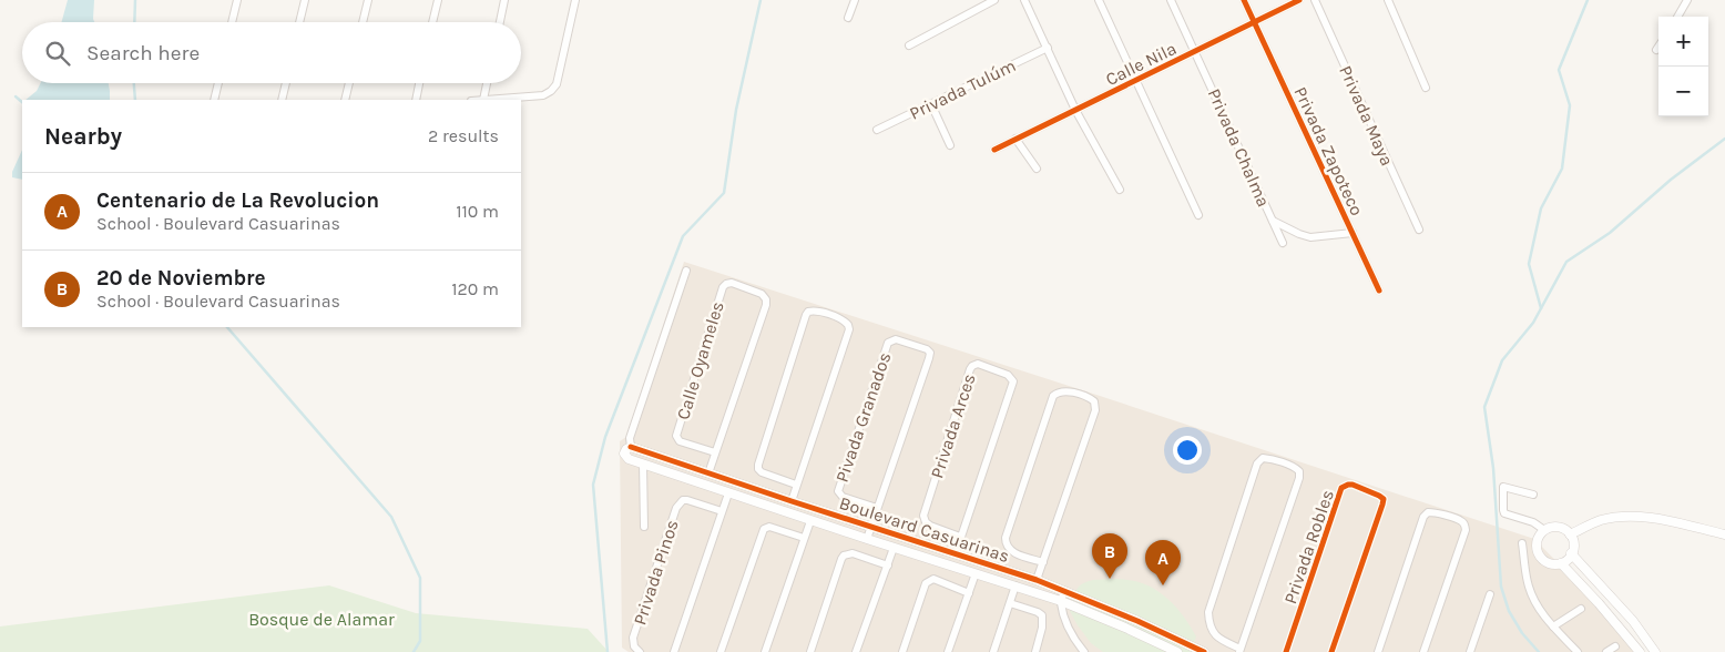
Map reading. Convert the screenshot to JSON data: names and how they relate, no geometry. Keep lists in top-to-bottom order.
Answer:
{
  "streets": {
    "street": [
      "Calle Nila",
      "Privada Tulúm",
      "Privada Maya",
      "Privada Chalma",
      "Privada Zapoteco",
      "Calle Oyameles",
      "Pivada Granados",
      "Privada Arces",
      "Boulevard Casuarinas",
      "Privada Robles",
      "Privada Pinos"
    ]
  },
  "crossings": [
    ["Calle Nila", "Privada Chalma"],
    ["Calle Nila", "Privada Zapoteco"],
    ["Calle Oyameles", "Boulevard Casuarinas"],
    ["Pivada Granados", "Boulevard Casuarinas"],
    ["Privada Arces", "Boulevard Casuarinas"]
  ],
  "parks": ["Bosque de Alamar"],
  "page": {
    "map_buttons": ["+", "−"],
    "search": "Search here",
    "heading": ["Nearby", "2 results"],
    "list": [
      {
        "mark": "A",
        "name": "Centenario de La Revolucion",
        "note": "School · Boulevard Casuarinas",
        "value": "110 m"
      },
      {
        "mark": "B",
        "name": "20 de Noviembre",
        "note": "School · Boulevard Casuarinas",
        "value": "120 m"
      }
    ],
    "pins": ["B", "A"]
  }
}
